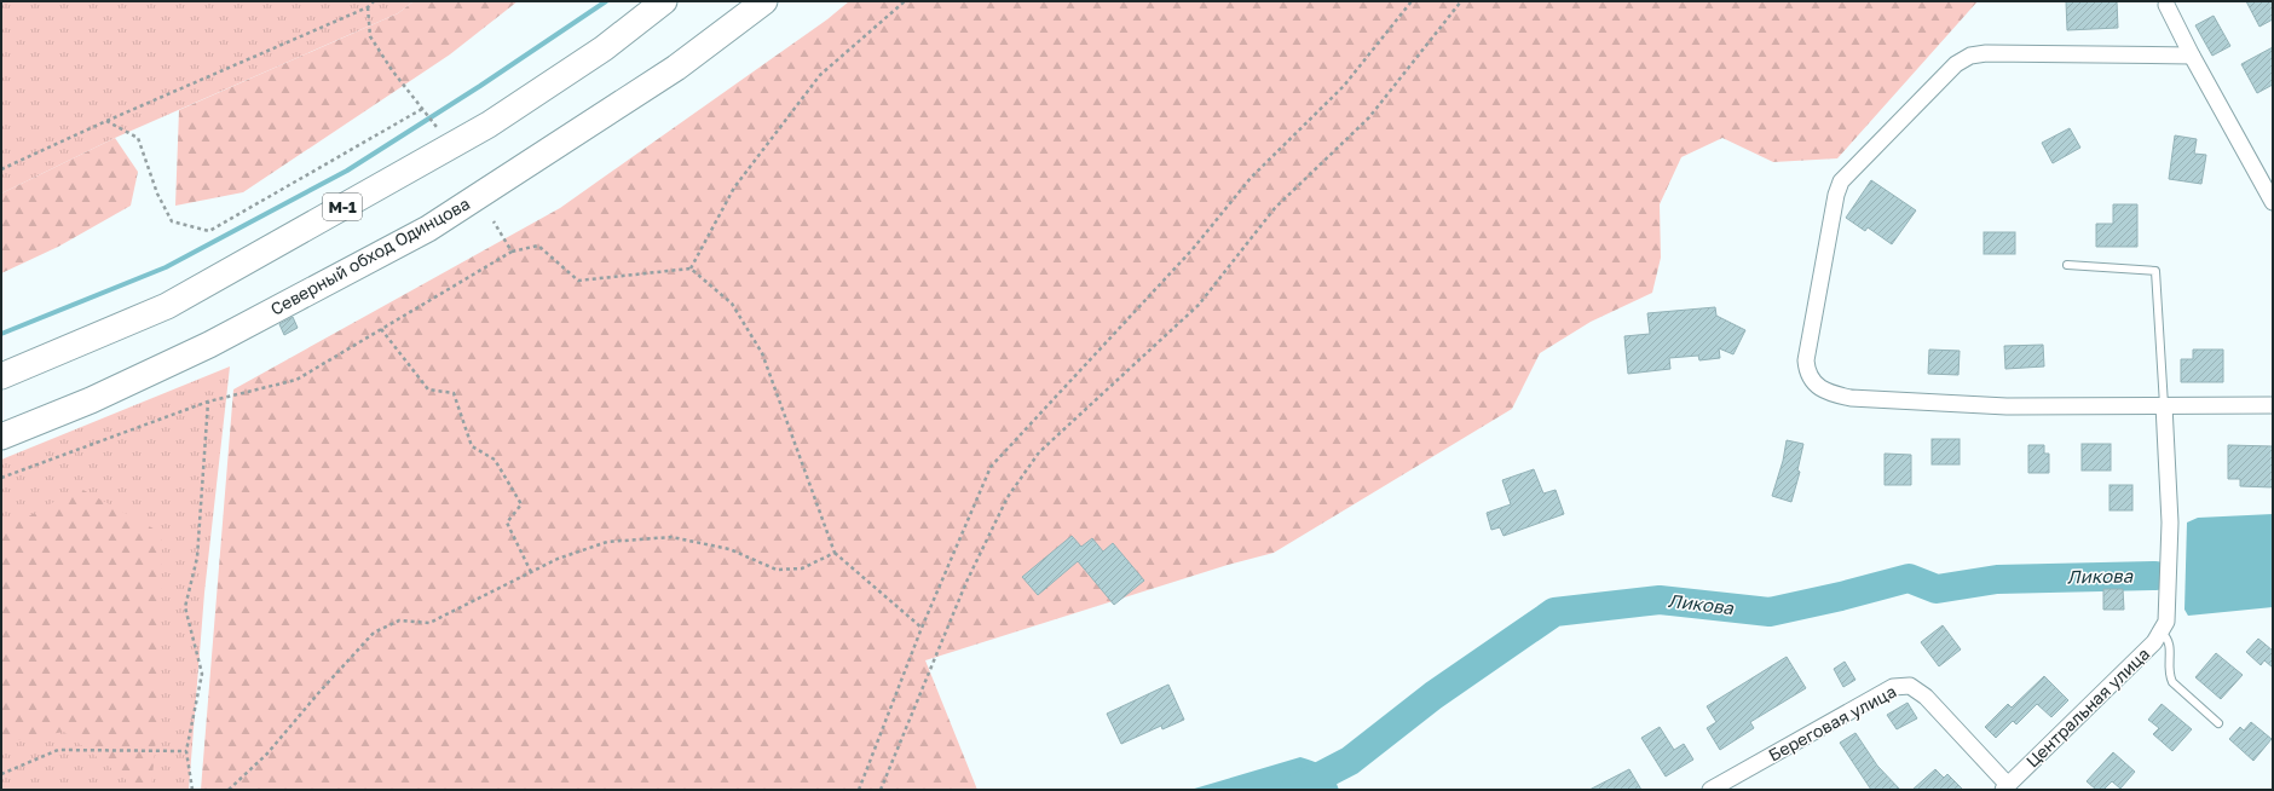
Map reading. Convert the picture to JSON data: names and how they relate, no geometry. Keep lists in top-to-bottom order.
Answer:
{
  "streets": {
    "highway": ["М-1", "Северный обход Одинцова"],
    "street": ["Центральная улица", "Береговая улица"]
  },
  "crossings": [
    ["Центральная улица", "Береговая улица"]
  ],
  "water": ["Ликова"]
}
